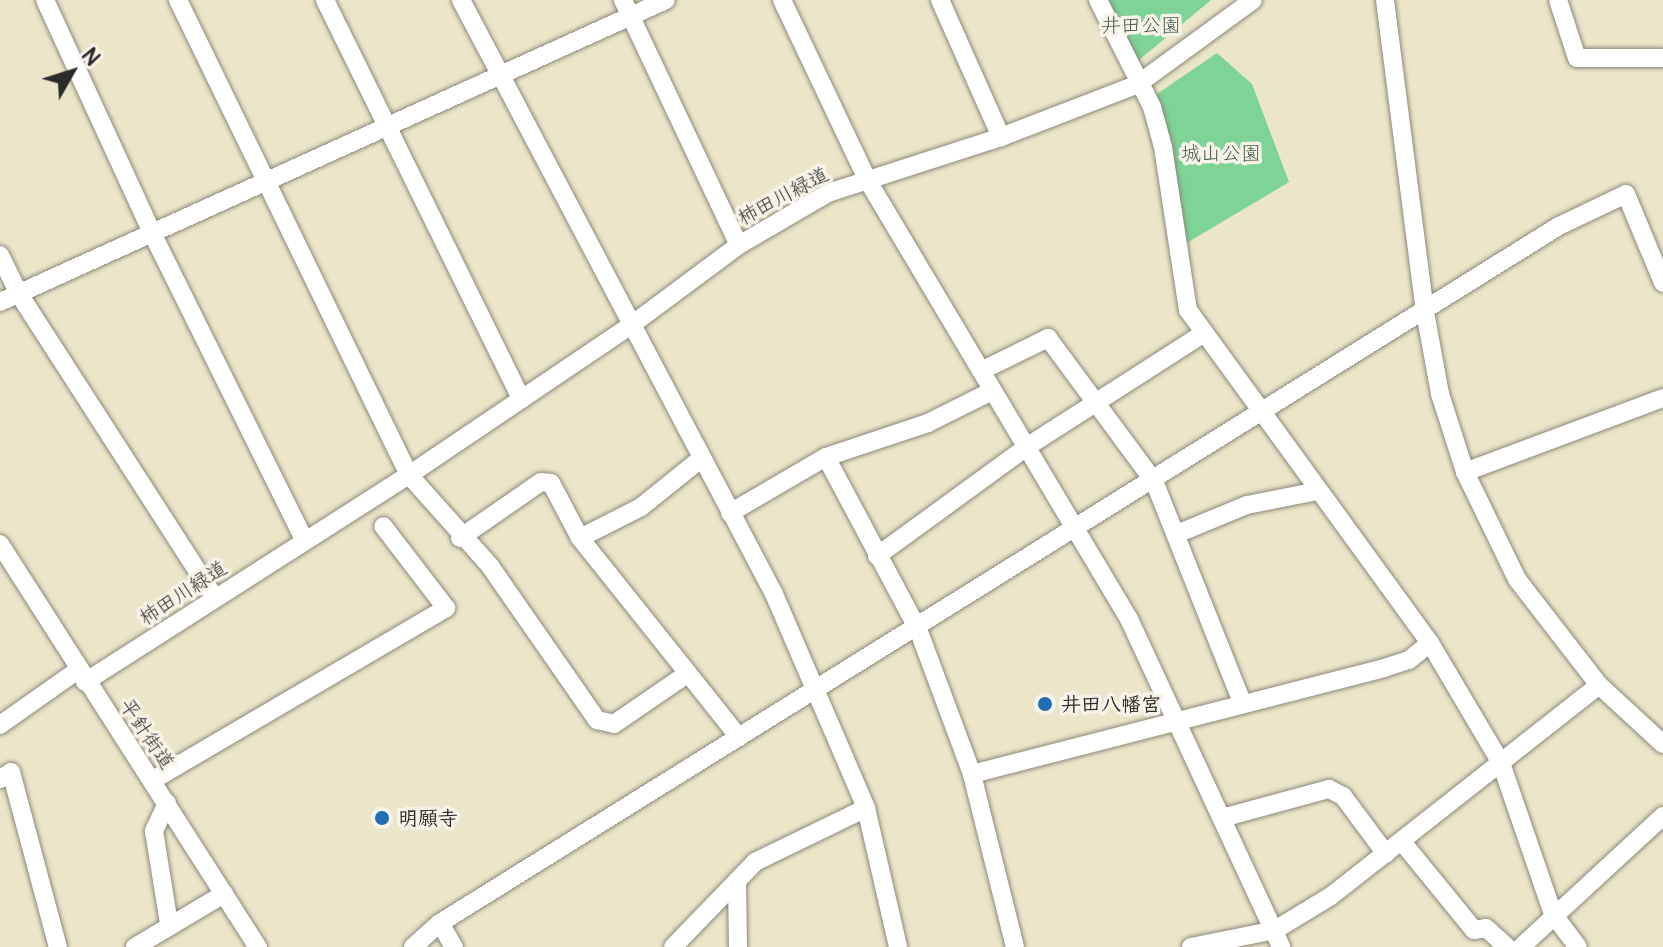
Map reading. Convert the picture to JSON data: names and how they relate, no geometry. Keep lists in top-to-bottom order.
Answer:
{
  "streets": {
    "street": ["柿田川緑道", "平針街道"]
  },
  "crossings": [
    ["柿田川緑道", "平針街道"]
  ],
  "parks": ["井田公園", "城山公園"],
  "places": ["井田八幡宮", "明願寺"],
  "north": "top right"
}
